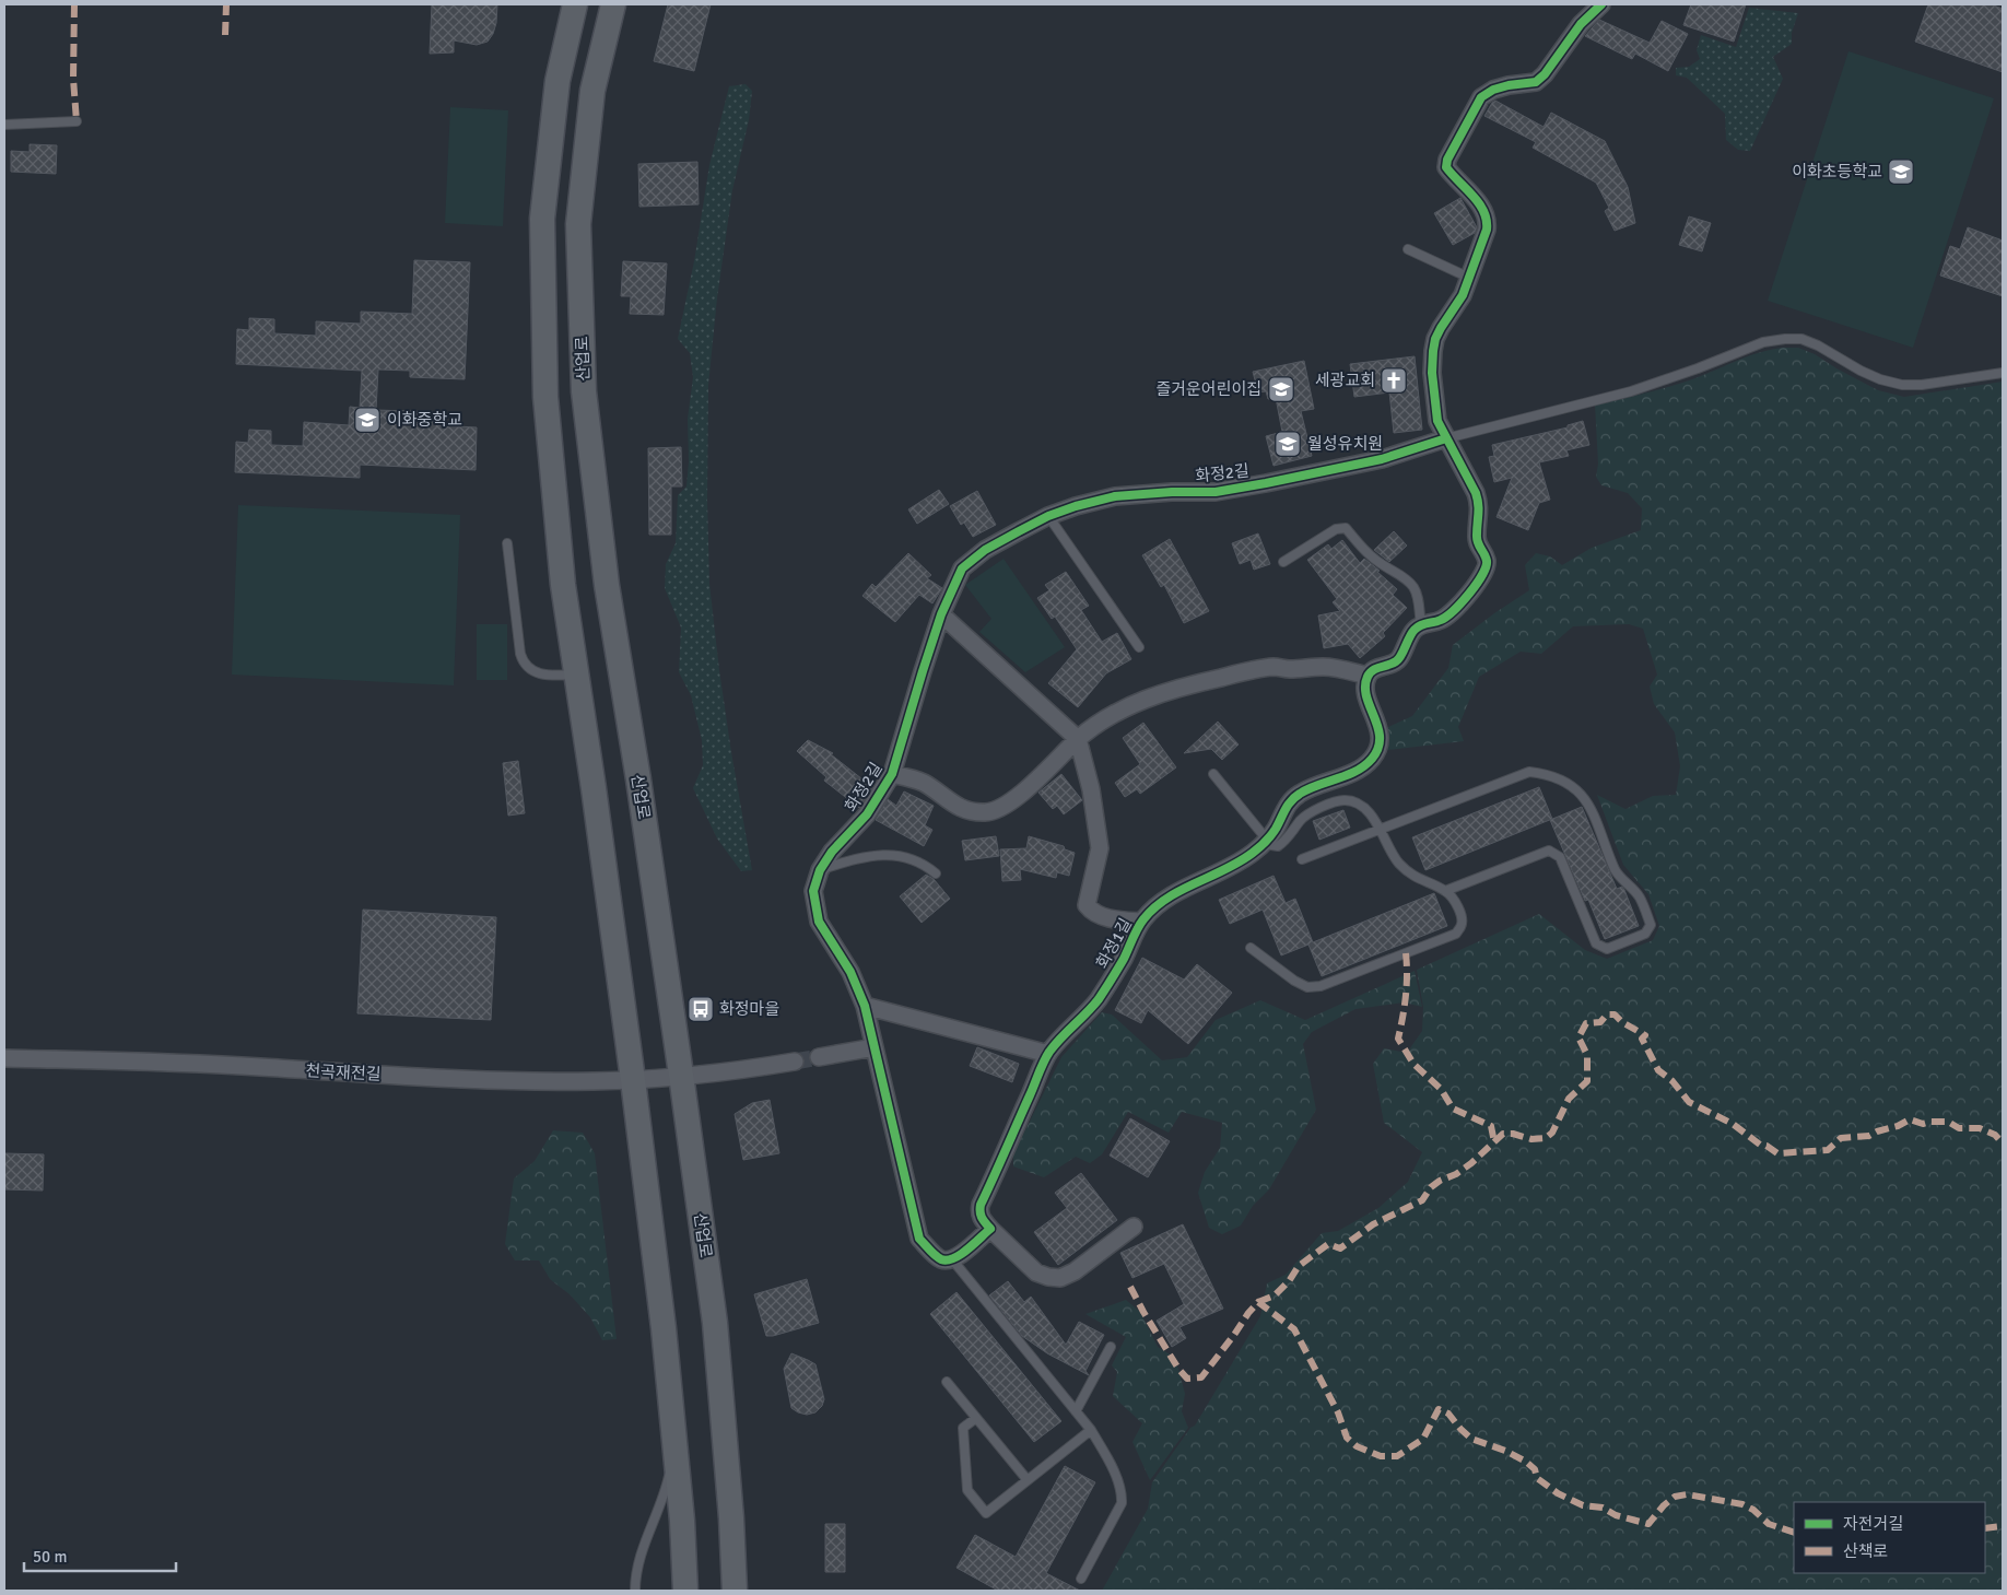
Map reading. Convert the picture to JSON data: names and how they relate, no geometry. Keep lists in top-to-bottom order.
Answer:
{
  "streets": {
    "main road": ["산업로"],
    "street": ["화정2길", "화정1길", "천곡재전길"]
  },
  "crossings": [
    ["산업로", "천곡재전길"]
  ],
  "places": {
    "school or university": [
      "이화초등학교",
      "즐거운어린이집",
      "이화중학교",
      "월성유치원"
    ],
    "church": ["세광교회"],
    "bus stop": ["화정마을"]
  },
  "legend": ["자전거길", "산책로"],
  "scale_bar": "50 m"
}
